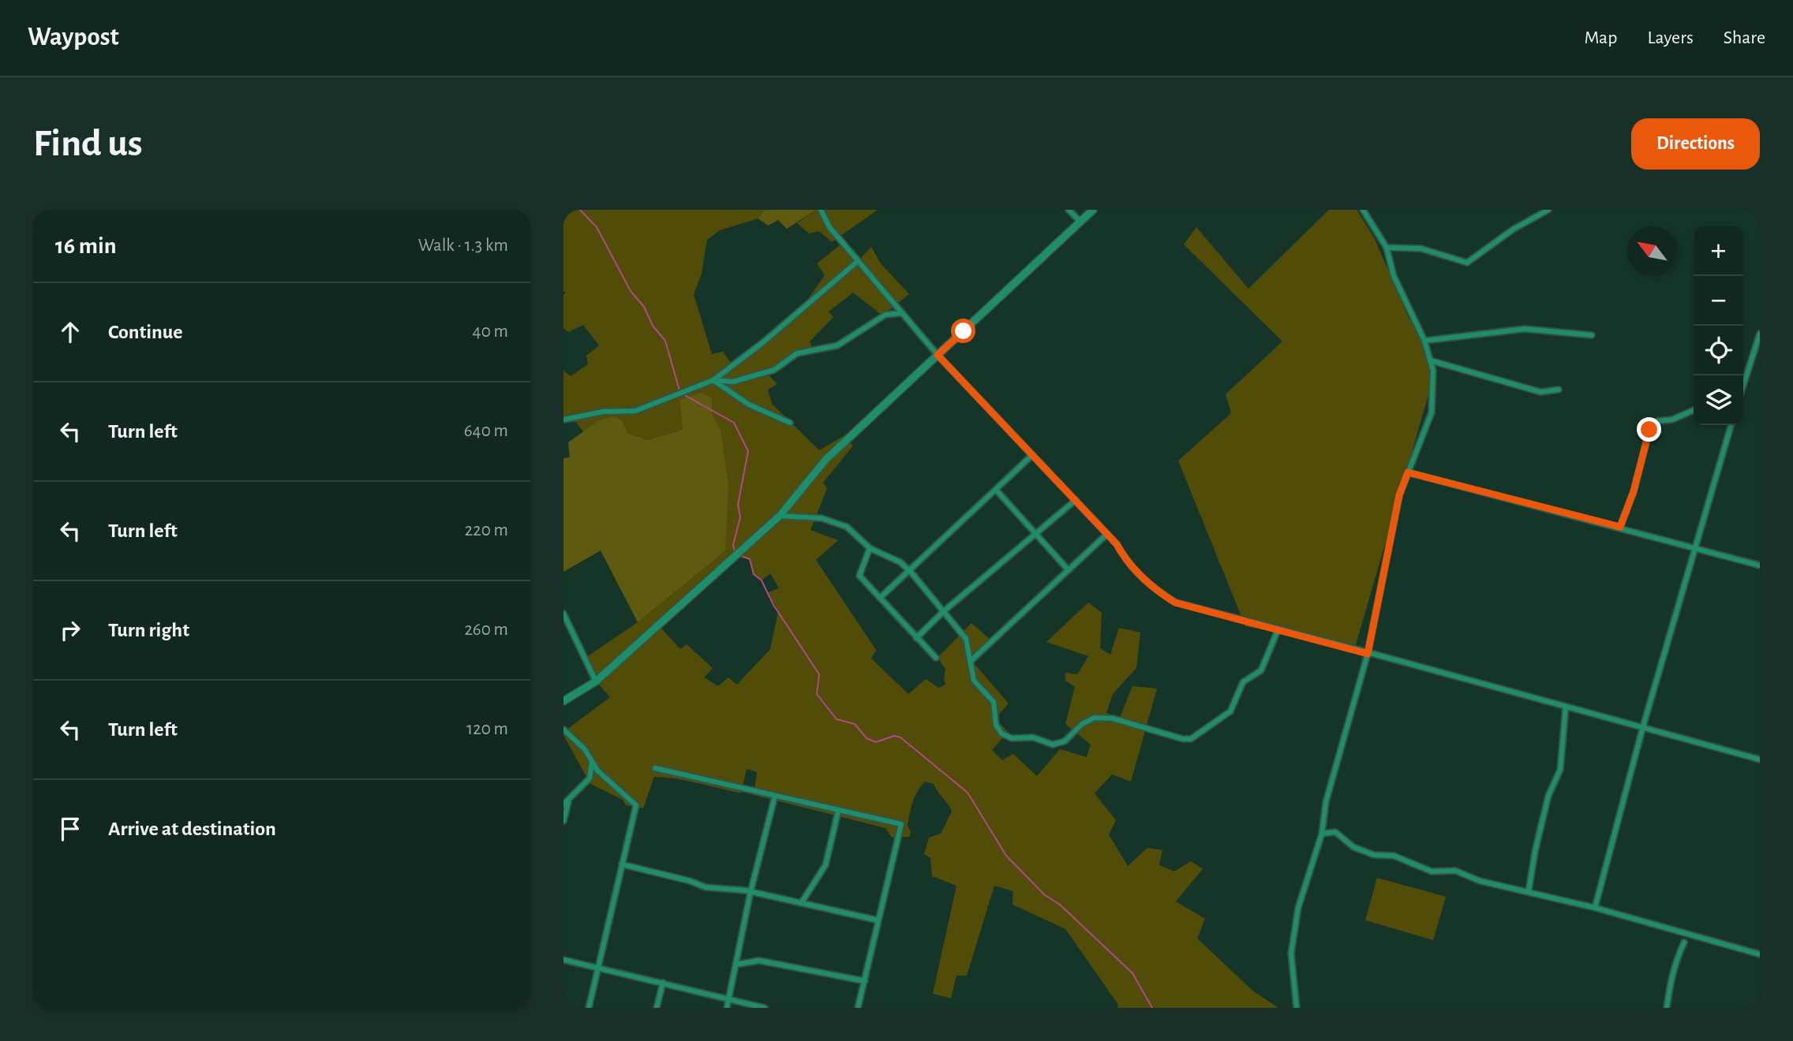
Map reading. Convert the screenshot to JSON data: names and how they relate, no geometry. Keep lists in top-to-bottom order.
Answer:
{
  "north": "top left",
  "page": {
    "header": "Waypost",
    "nav": ["Map", "Layers", "Share"],
    "buttons": "Directions",
    "title": "Find us",
    "heading": ["16 min", "Walk · 1.3 km"],
    "map_buttons": ["+", "−"],
    "list": [
      ["Continue", "40 m"],
      ["Turn left", "640 m"],
      ["Turn left", "220 m"],
      ["Turn right", "260 m"],
      ["Turn left", "120 m"],
      "Arrive at destination"
    ]
  }
}
